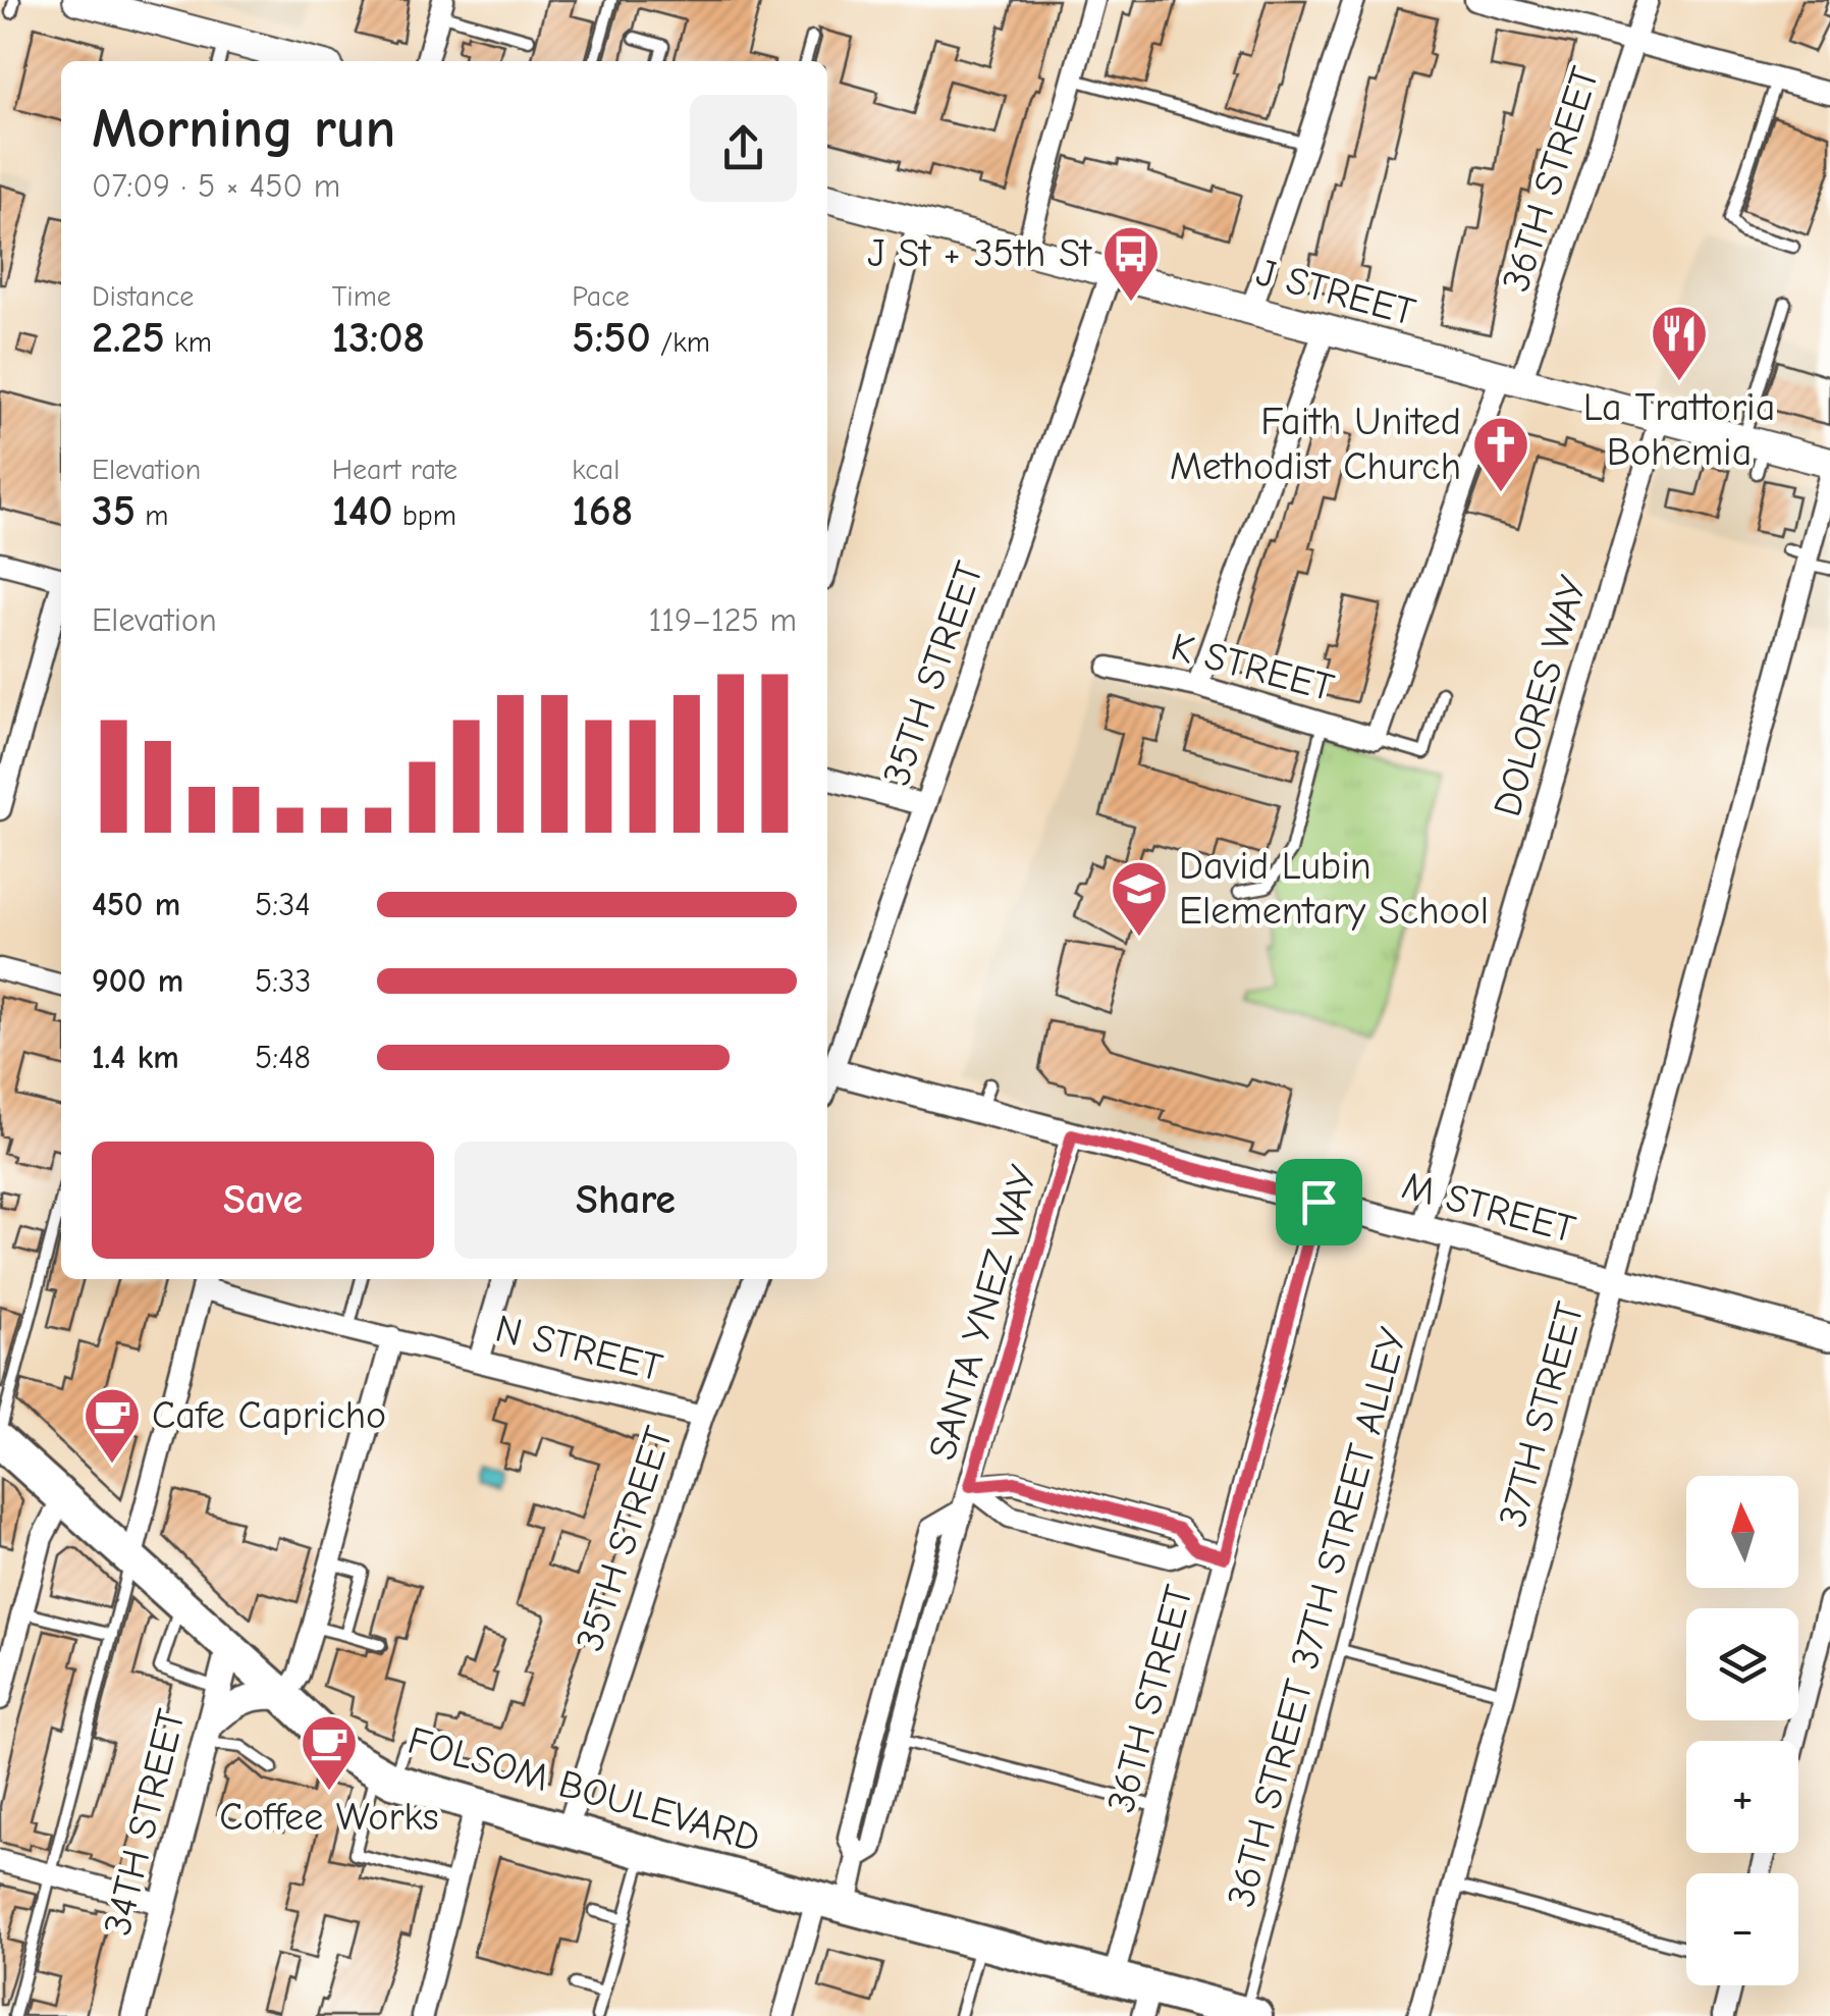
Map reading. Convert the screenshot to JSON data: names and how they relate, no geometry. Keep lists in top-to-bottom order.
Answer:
{
  "streets": {
    "main road": ["J STREET", "FOLSOM BOULEVARD"],
    "street": [
      "36TH STREET",
      "K STREET",
      "35TH STREET",
      "DOLORES WAY",
      "M STREET",
      "SANTA YNEZ WAY",
      "N STREET",
      "37TH STREET",
      "34TH STREET"
    ],
    "lane": ["36TH STREET 37TH STREET ALLEY"]
  },
  "crossings": [
    ["36TH STREET", "J STREET"],
    ["36TH STREET", "K STREET"],
    ["36TH STREET", "M STREET"],
    ["36TH STREET", "FOLSOM BOULEVARD"],
    ["J STREET", "35TH STREET"],
    ["J STREET", "DOLORES WAY"],
    ["35TH STREET", "M STREET"],
    ["35TH STREET", "N STREET"],
    ["35TH STREET", "FOLSOM BOULEVARD"],
    ["DOLORES WAY", "M STREET"],
    ["M STREET", "SANTA YNEZ WAY"],
    ["M STREET", "37TH STREET"],
    ["M STREET", "36TH STREET 37TH STREET ALLEY"],
    ["SANTA YNEZ WAY", "FOLSOM BOULEVARD"],
    ["36TH STREET 37TH STREET ALLEY", "FOLSOM BOULEVARD"],
    ["FOLSOM BOULEVARD", "34TH STREET"]
  ],
  "places": {
    "bus stop": ["J St + 35th St"],
    "restaurant": ["La Trattoria Bohemia"],
    "church": ["Faith United Methodist Church"],
    "school or university": ["David Lubin Elementary School"],
    "cafe": ["Cafe Capricho", "Coffee Works"]
  },
  "north": "top",
  "page": {
    "heading": ["Morning run", "07:09 · 5 × 450 m"],
    "stats": [
      ["Distance", "2.25 km"],
      ["Time", "13:08"],
      ["Pace", "5:50 /km"],
      ["Elevation", "35 m"],
      ["Heart rate", "140 bpm"],
      ["kcal", "168"]
    ],
    "chart": ["Elevation", "119–125 m"],
    "list": [
      {
        "name": "450 m",
        "note": "5:34"
      },
      {
        "name": "900 m",
        "note": "5:33"
      },
      {
        "name": "1.4 km",
        "note": "5:48"
      }
    ],
    "buttons": ["Save", "Share"],
    "map_buttons": ["+", "−"]
  }
}
